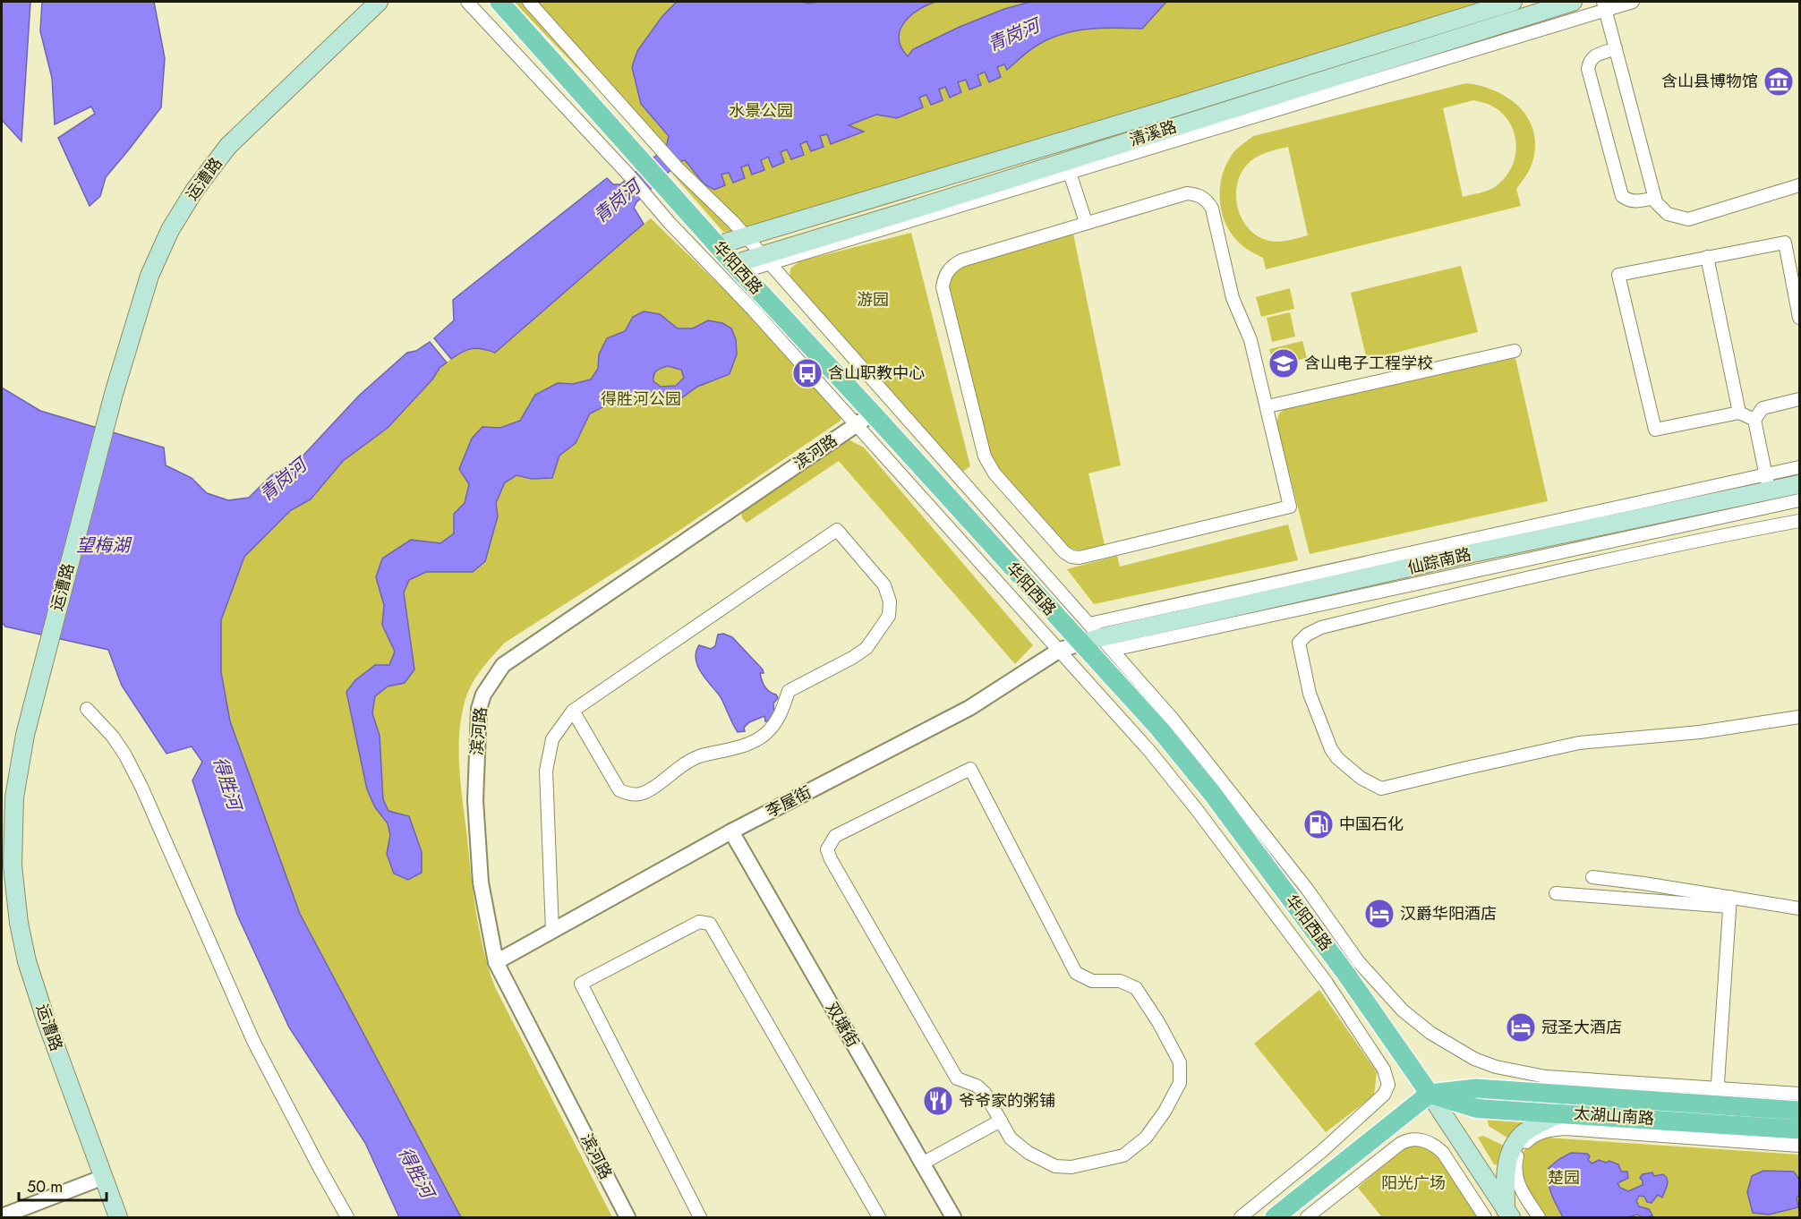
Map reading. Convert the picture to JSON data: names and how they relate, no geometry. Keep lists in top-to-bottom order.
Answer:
{
  "streets": {
    "main road": [
      "清溪路",
      "运漕路",
      "华阳西路",
      "仙踪南路",
      "太湖山南路"
    ],
    "street": ["滨河路", "李屋街", "双塘街"]
  },
  "crossings": [
    ["清溪路", "华阳西路"],
    ["华阳西路", "滨河路"],
    ["华阳西路", "仙踪南路"],
    ["华阳西路", "李屋街"],
    ["华阳西路", "太湖山南路"],
    ["滨河路", "李屋街"],
    ["仙踪南路", "李屋街"],
    ["李屋街", "双塘街"]
  ],
  "water": ["青岗河", "望梅湖", "得胜河"],
  "parks": [
    "水景公园",
    "游园",
    "得胜河公园",
    "楚园",
    "阳光广场"
  ],
  "places": {
    "museum": ["含山县博物馆"],
    "school or university": ["含山电子工程学校"],
    "bus stop": ["含山职教中心"],
    "fuel station": ["中国石化"],
    "hotel": ["汉爵华阳酒店", "冠圣大酒店"],
    "restaurant": ["爷爷家的粥铺"]
  },
  "scale_bar": "50 m"
}
